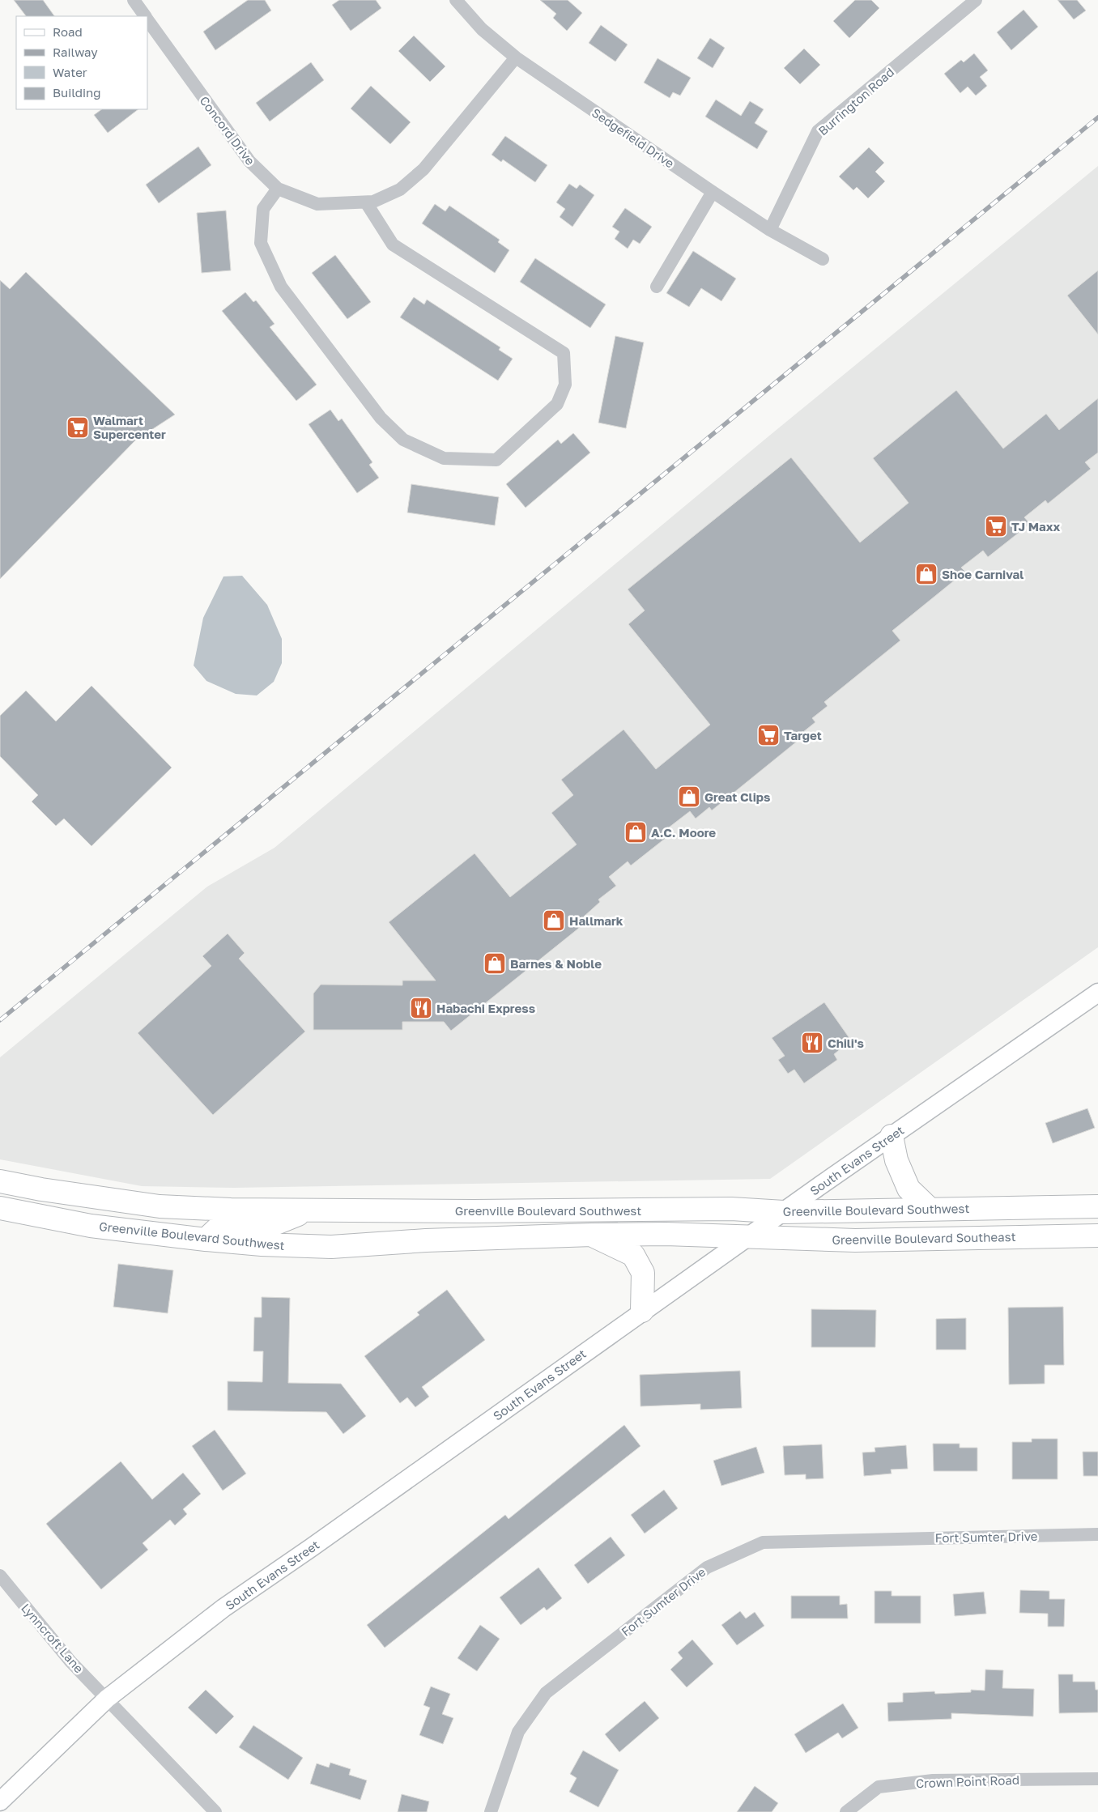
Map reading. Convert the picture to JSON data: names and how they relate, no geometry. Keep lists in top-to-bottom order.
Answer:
{
  "streets": {
    "highway": ["Greenville Boulevard Southwest", "Greenville Boulevard Southeast"],
    "main road": ["South Evans Street"],
    "street": [
      "Burrington Road",
      "Concord Drive",
      "Sedgefield Drive",
      "Fort Sumter Drive",
      "Lynncroft Lane",
      "Crown Point Road"
    ]
  },
  "crossings": [
    ["Burrington Road", "Sedgefield Drive"],
    ["Concord Drive", "Sedgefield Drive"],
    ["South Evans Street", "Greenville Boulevard Southwest"],
    ["South Evans Street", "Greenville Boulevard Southeast"],
    ["South Evans Street", "Lynncroft Lane"],
    ["Greenville Boulevard Southwest", "Greenville Boulevard Southeast"]
  ],
  "places": {
    "supermarket": ["Walmart Supercenter", "TJ Maxx", "Target"],
    "shop": [
      "Shoe Carnival",
      "Great Clips",
      "A.C. Moore",
      "Hallmark",
      "Barnes & Noble"
    ],
    "restaurant": ["Habachi Express", "Chili's"]
  },
  "legend": [
    "Road",
    "Railway",
    "Water",
    "Building"
  ]
}
